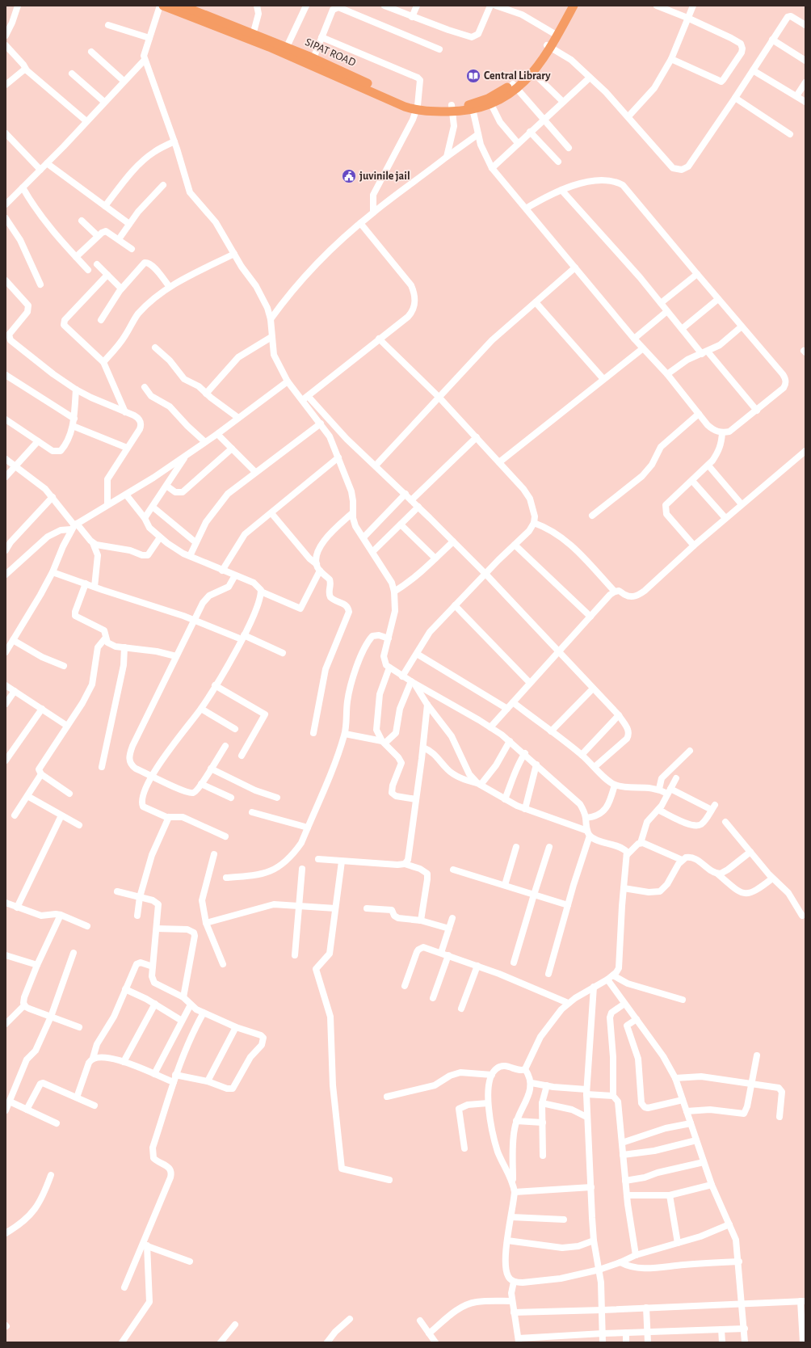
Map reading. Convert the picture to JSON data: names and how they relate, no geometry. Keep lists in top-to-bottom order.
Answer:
{
  "streets": {
    "highway": ["SIPAT ROAD"]
  },
  "places": {
    "library": ["Central Library"],
    "public building": ["juvinile jail"]
  }
}
